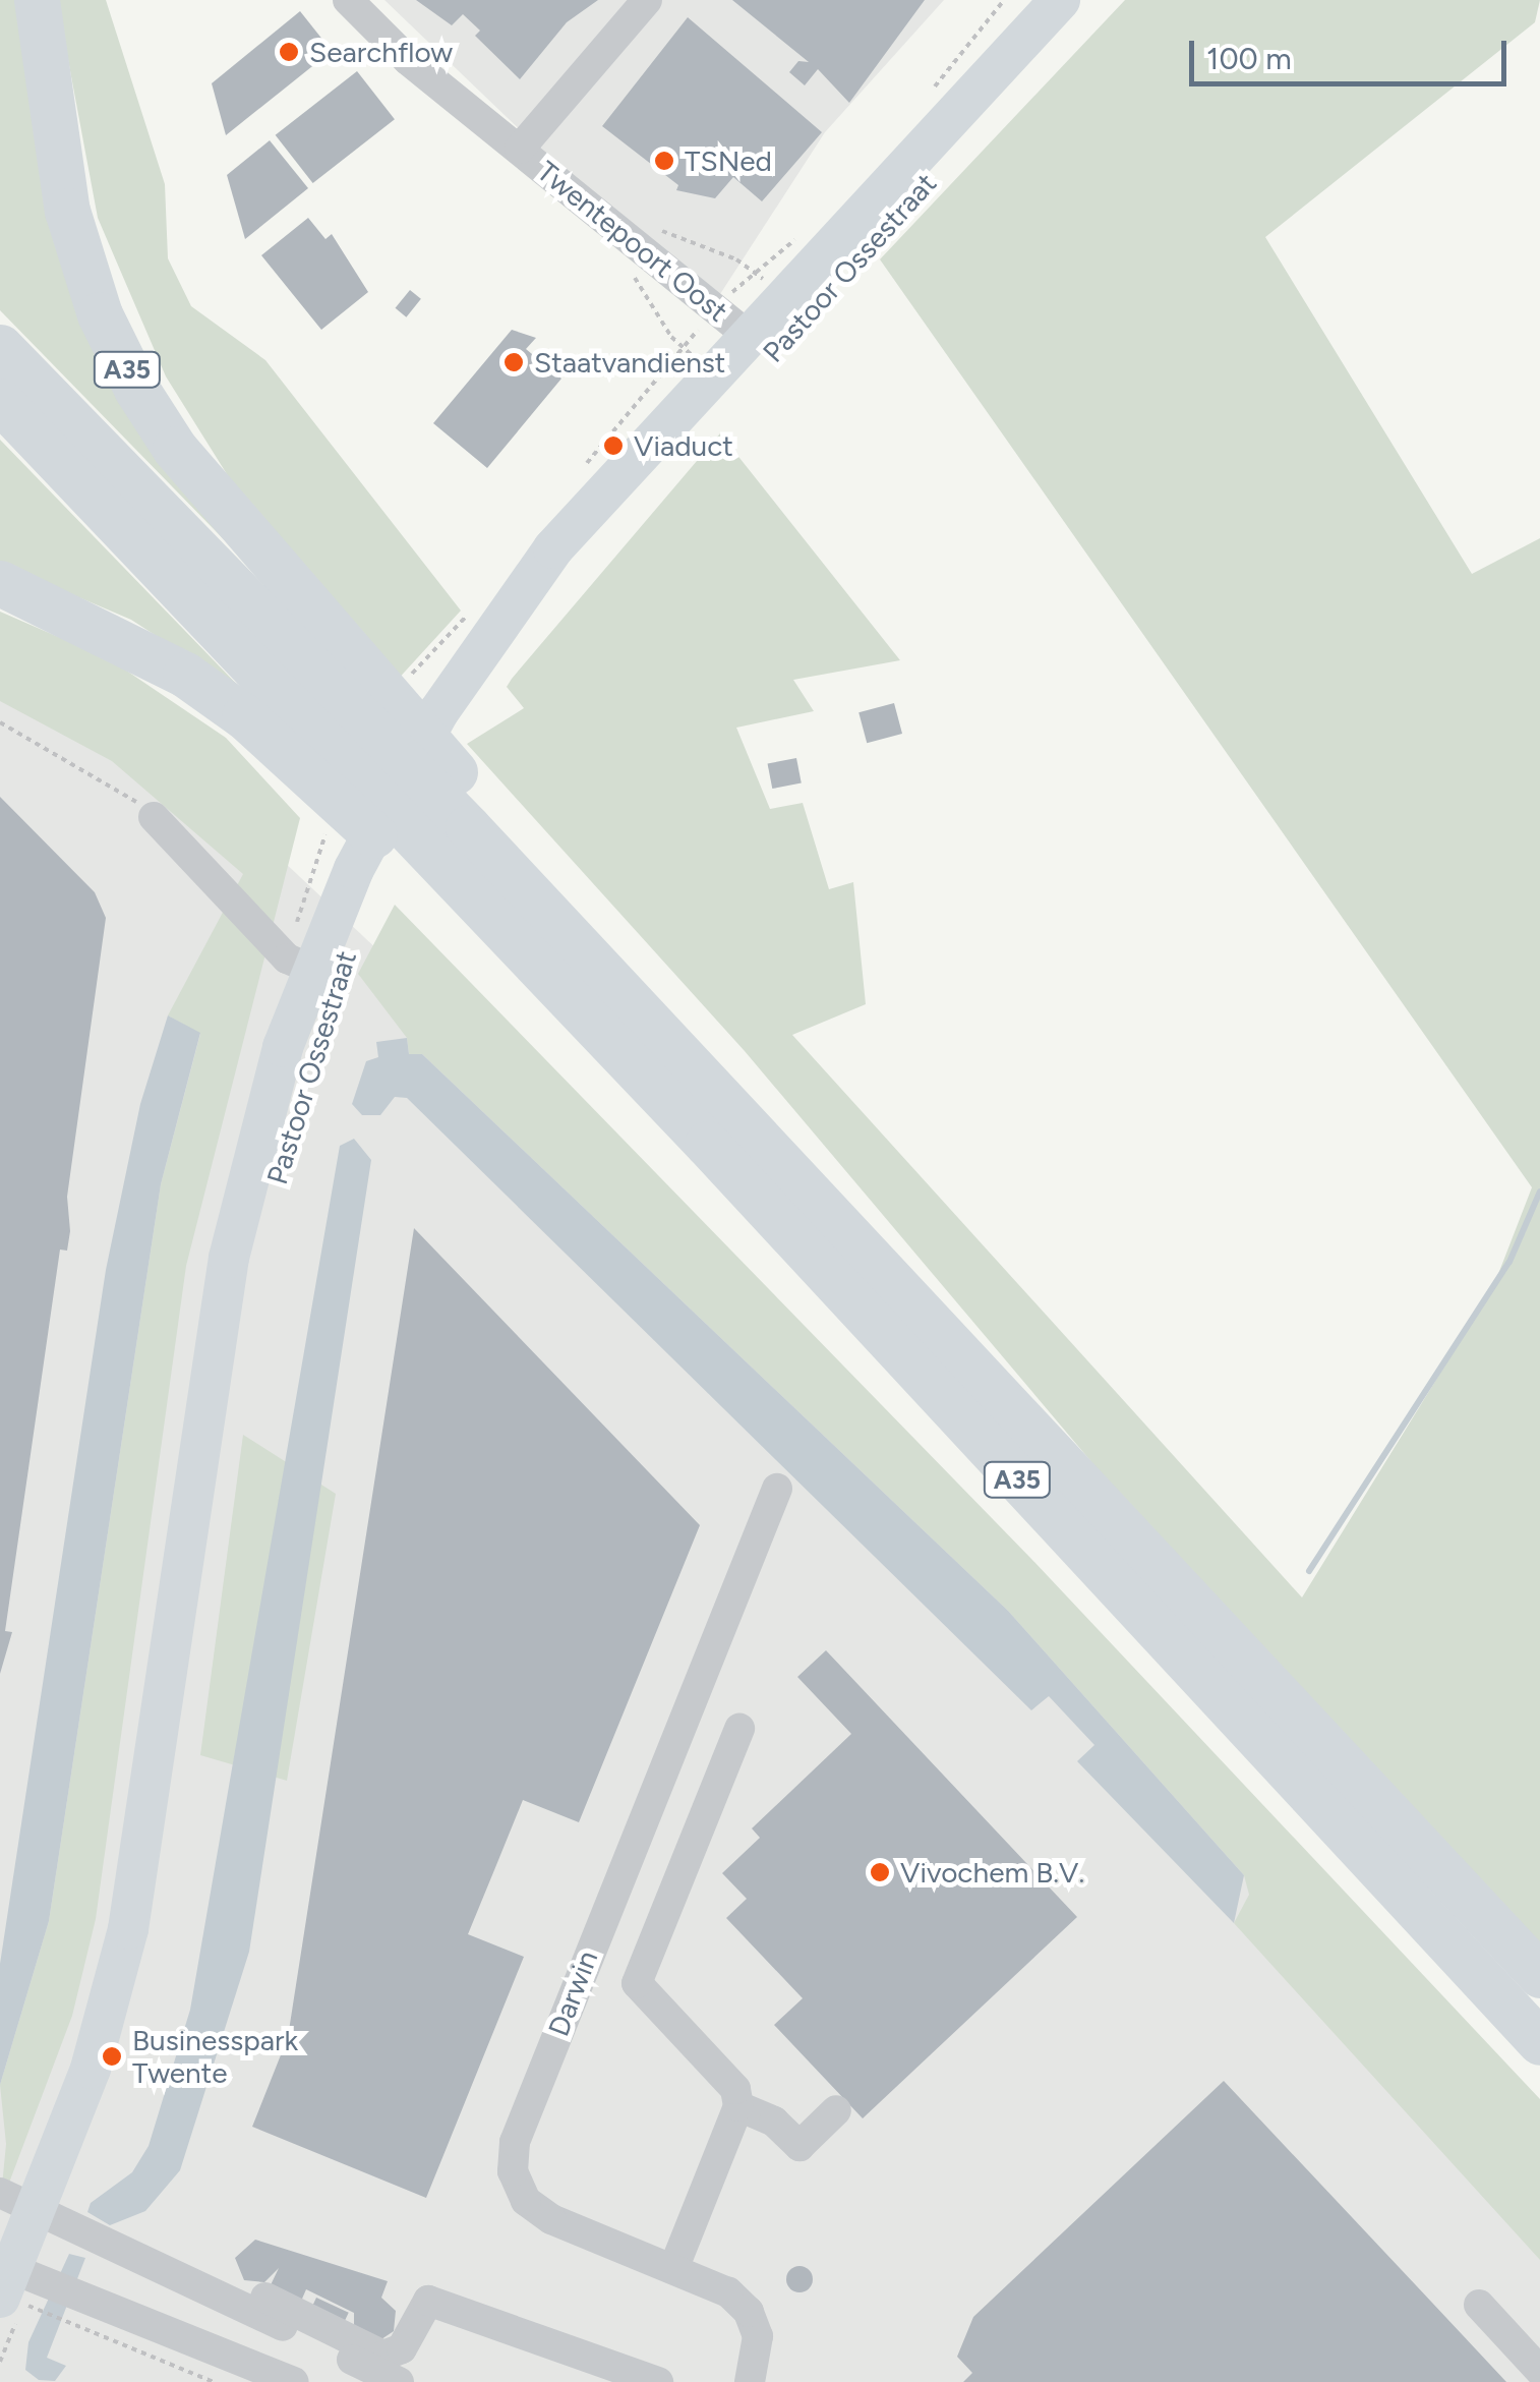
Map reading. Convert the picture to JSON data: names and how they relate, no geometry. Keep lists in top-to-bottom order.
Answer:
{
  "streets": {
    "highway": ["A35"],
    "main road": ["Pastoor Ossestraat"],
    "street": ["Twentepoort Oost", "Darwin"]
  },
  "crossings": [
    ["Twentepoort Oost", "Pastoor Ossestraat"]
  ],
  "places": [
    "Searchflow",
    "TSNed",
    "Staatvandienst",
    "Viaduct",
    "Vivochem B.V.",
    "Businesspark Twente"
  ],
  "scale_bar": "100 m"
}
